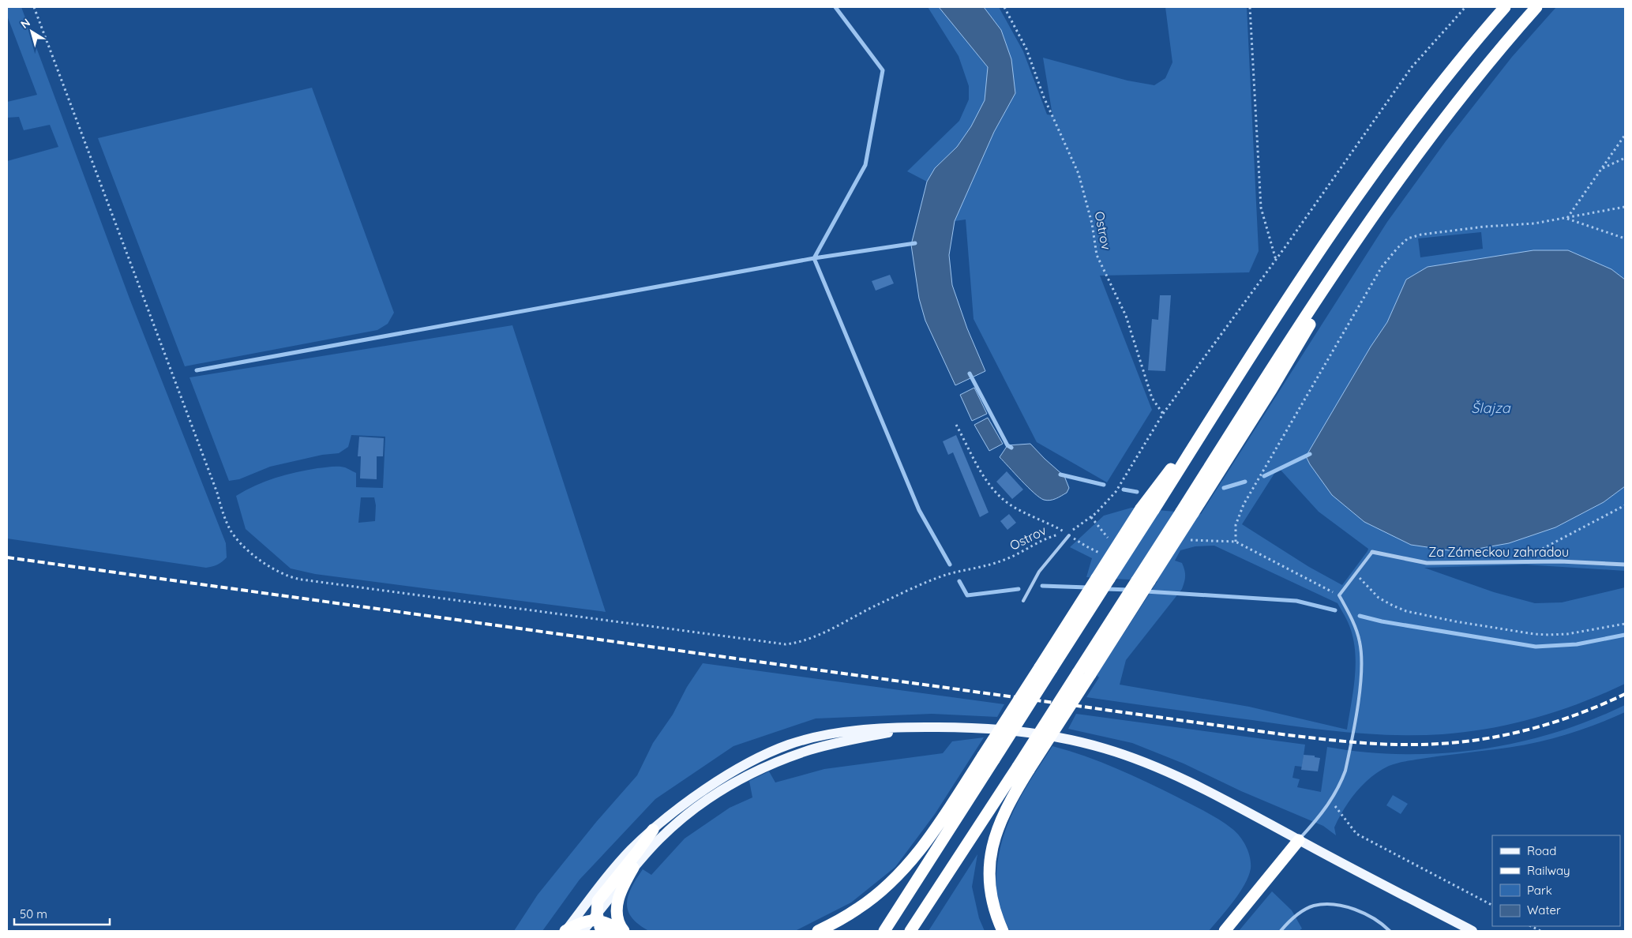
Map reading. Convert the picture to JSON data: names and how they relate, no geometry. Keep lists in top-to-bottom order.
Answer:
{
  "streets": {
    "street": ["Za Zámeckou zahradou"],
    "path": ["Ostrov"]
  },
  "water": ["Šlajza"],
  "legend": [
    "Road",
    "Railway",
    "Park",
    "Water"
  ],
  "scale_bar": "50 m",
  "north": "top left"
}
